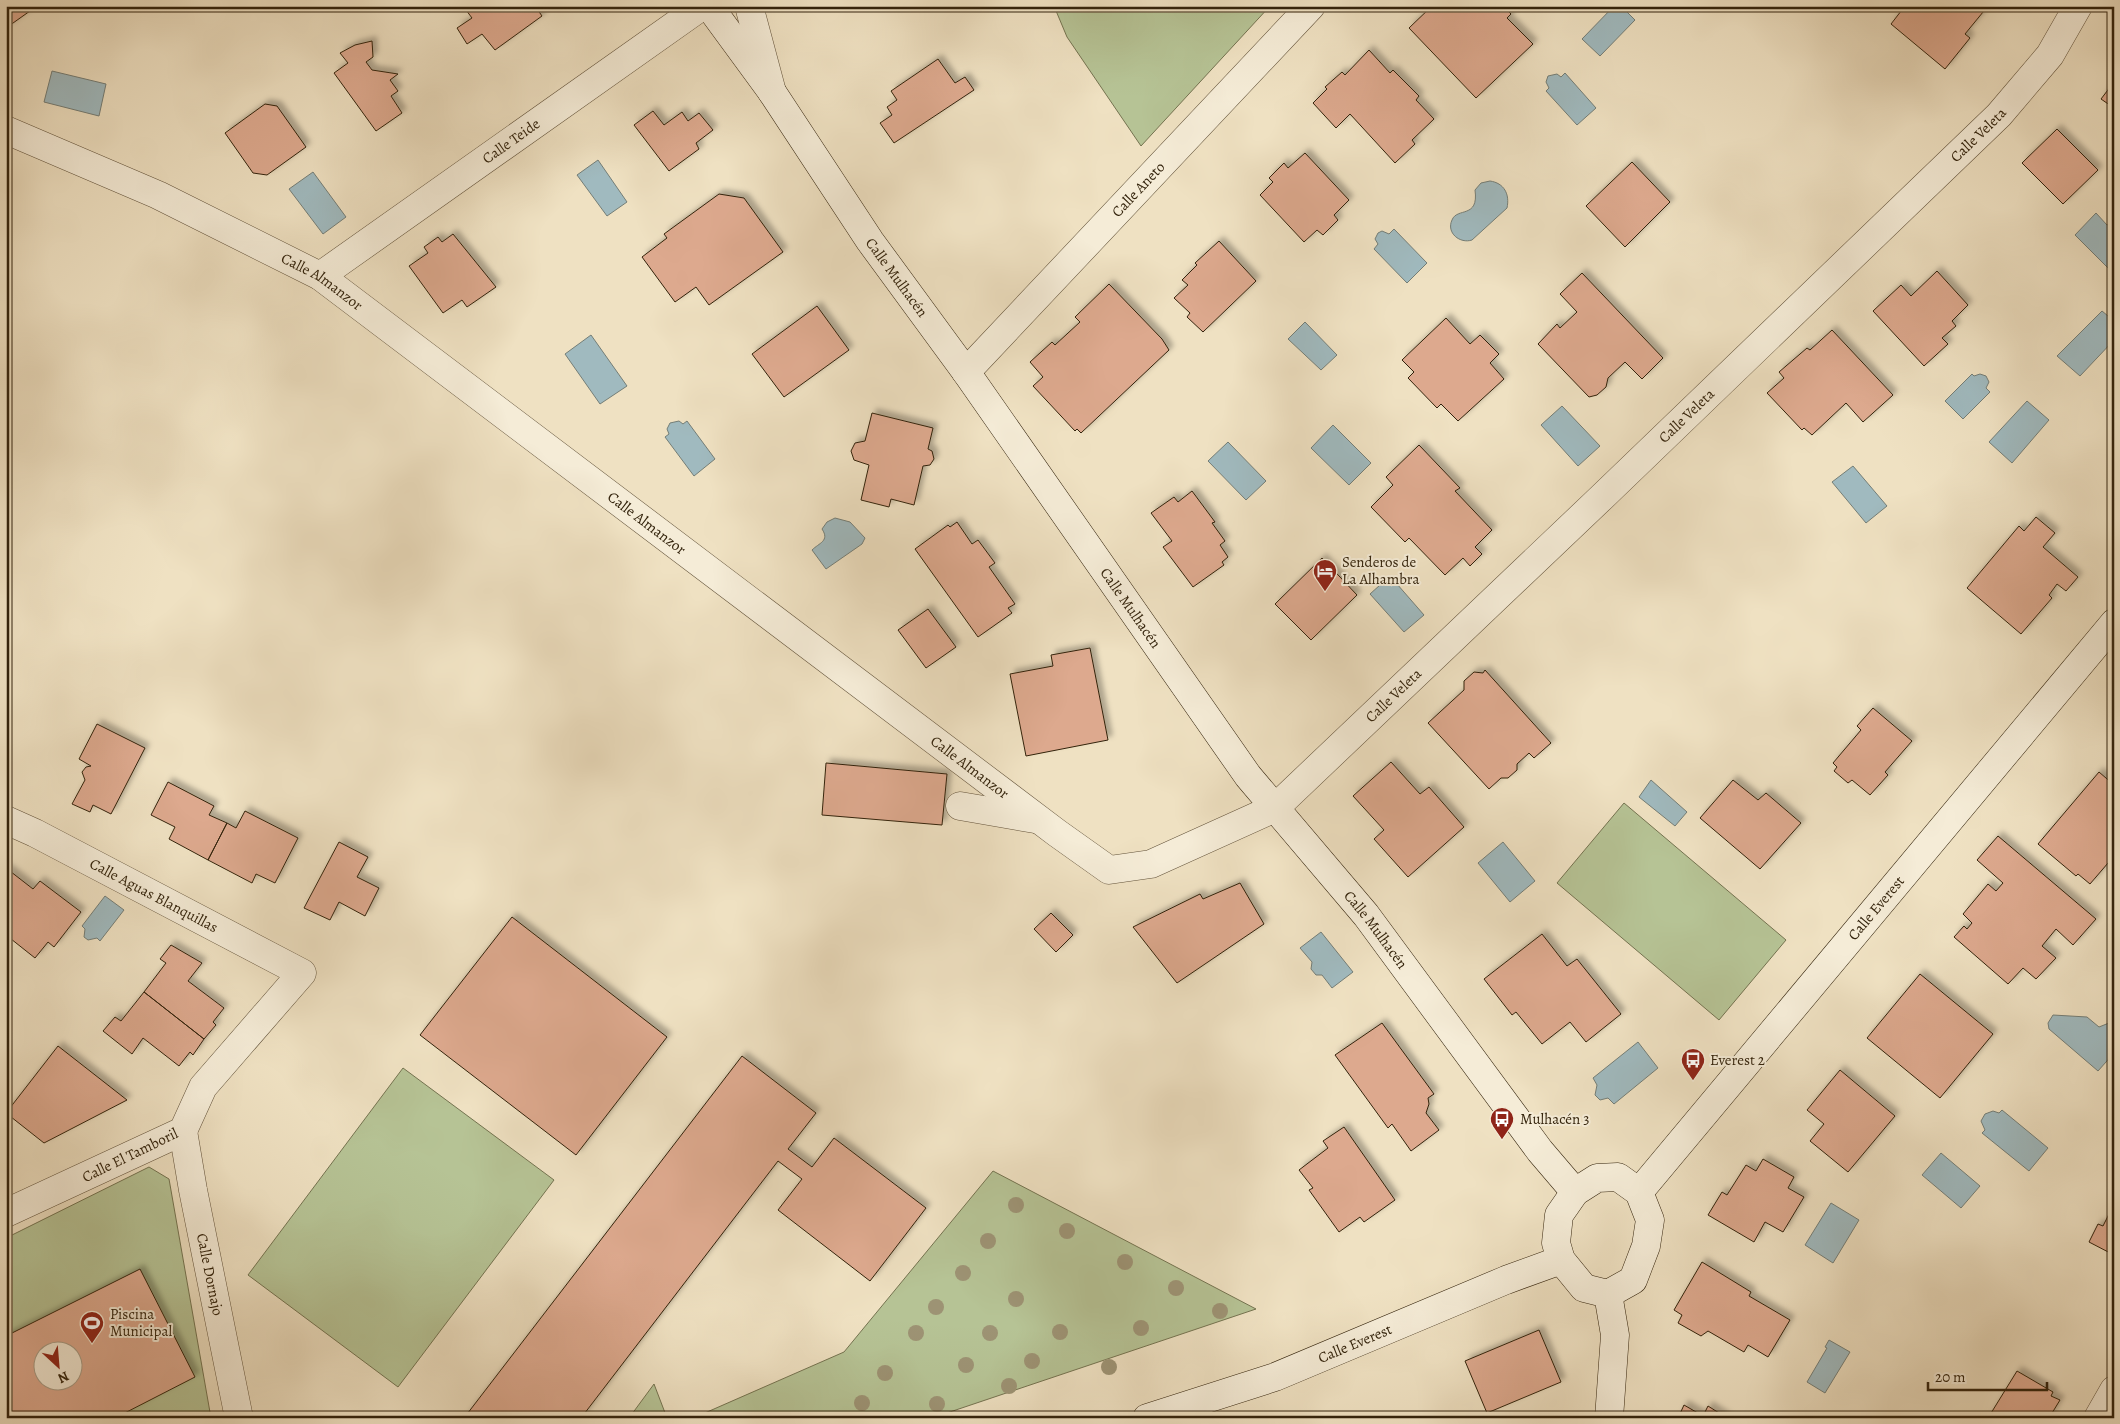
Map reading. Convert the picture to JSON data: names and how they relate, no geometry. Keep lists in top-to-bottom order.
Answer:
{
  "streets": {
    "street": [
      "Calle Veleta",
      "Calle Teide",
      "Calle Aneto",
      "Calle Mulhacén",
      "Calle Almanzor",
      "Calle Aguas Blanquillas",
      "Calle Everest",
      "Calle El Tamboril",
      "Calle Dornajo"
    ]
  },
  "crossings": [
    ["Calle Veleta", "Calle Mulhacén"],
    ["Calle Veleta", "Calle Almanzor"],
    ["Calle Teide", "Calle Almanzor"],
    ["Calle Aneto", "Calle Mulhacén"],
    ["Calle Mulhacén", "Calle Almanzor"],
    ["Calle Mulhacén", "Calle Everest"],
    ["Calle Aguas Blanquillas", "Calle El Tamboril"],
    ["Calle El Tamboril", "Calle Dornajo"]
  ],
  "places": {
    "hotel": ["Senderos de La Alhambra"],
    "bus stop": ["Everest 2", "Mulhacén 3"],
    "sports": ["Piscina Municipal"]
  },
  "scale_bar": "20 m",
  "north": "bottom right"
}
